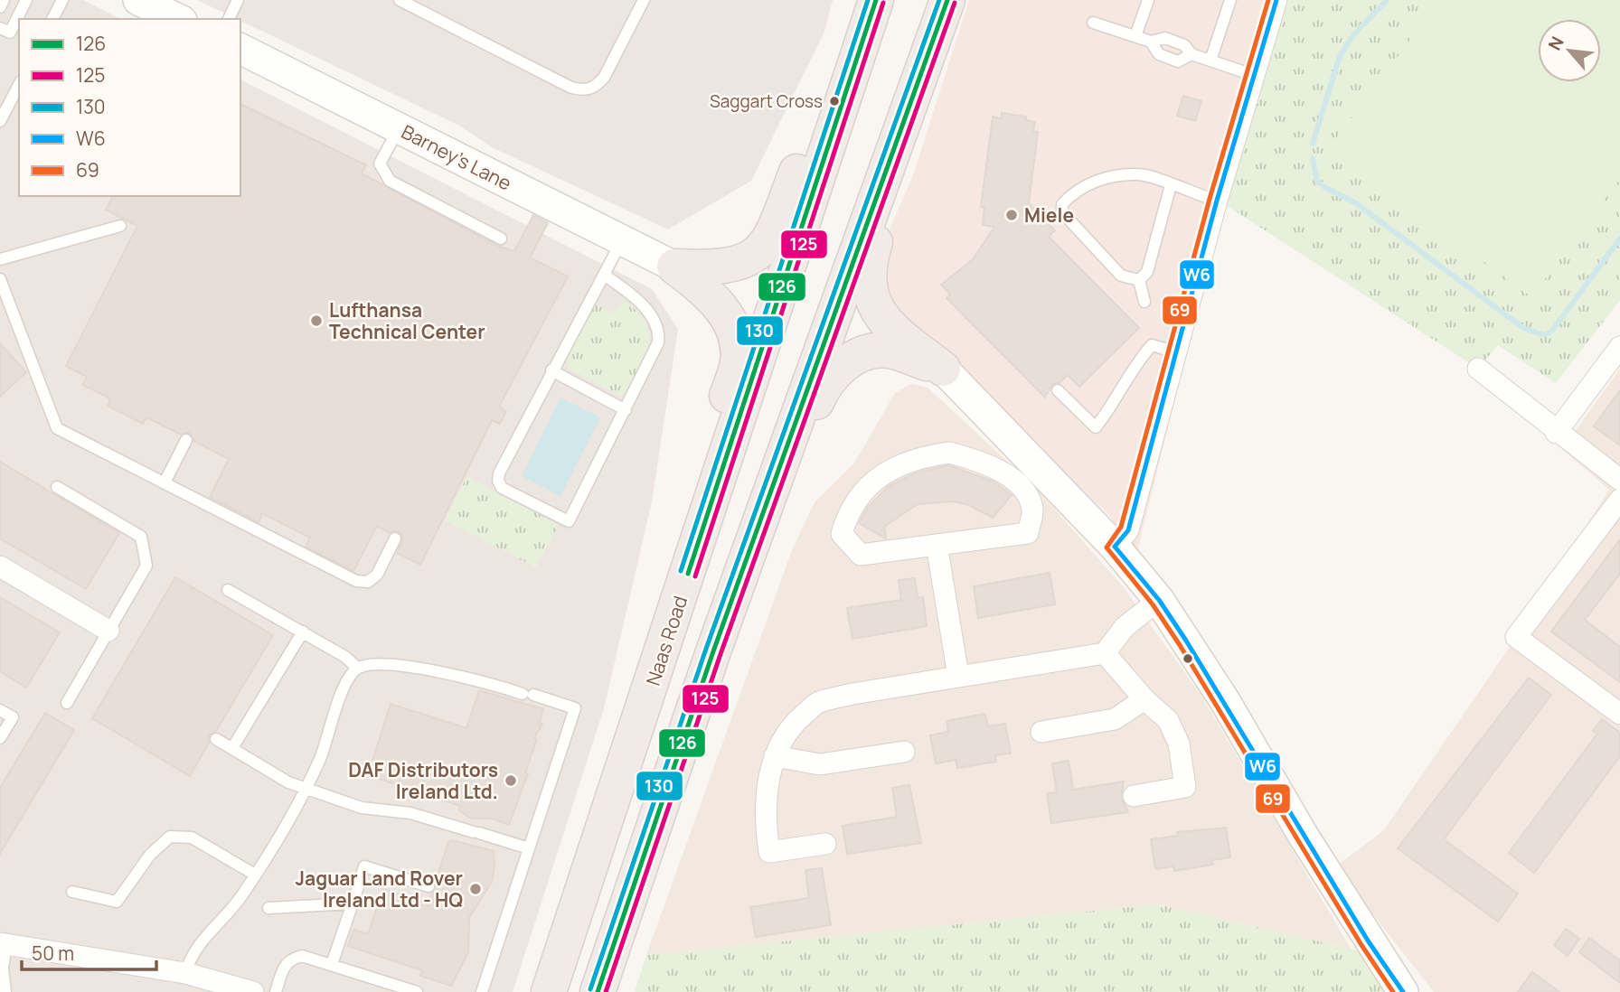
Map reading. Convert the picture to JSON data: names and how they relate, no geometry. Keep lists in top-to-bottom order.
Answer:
{
  "streets": {
    "highway": ["Naas Road"],
    "street": ["Barney's Lane"]
  },
  "places": [
    "Saggart Cross",
    "Miele",
    "Lufthansa Technical Center",
    "DAF Distributors Ireland Ltd.",
    "Jaguar Land Rover Ireland Ltd - HQ"
  ],
  "lines": [
    "transit line 126",
    "transit line 130",
    "transit line W6",
    "transit line 69",
    "transit line 125"
  ],
  "legend": [
    "126",
    "125",
    "130",
    "W6",
    "69"
  ],
  "scale_bar": "50 m",
  "north": "top left"
}
